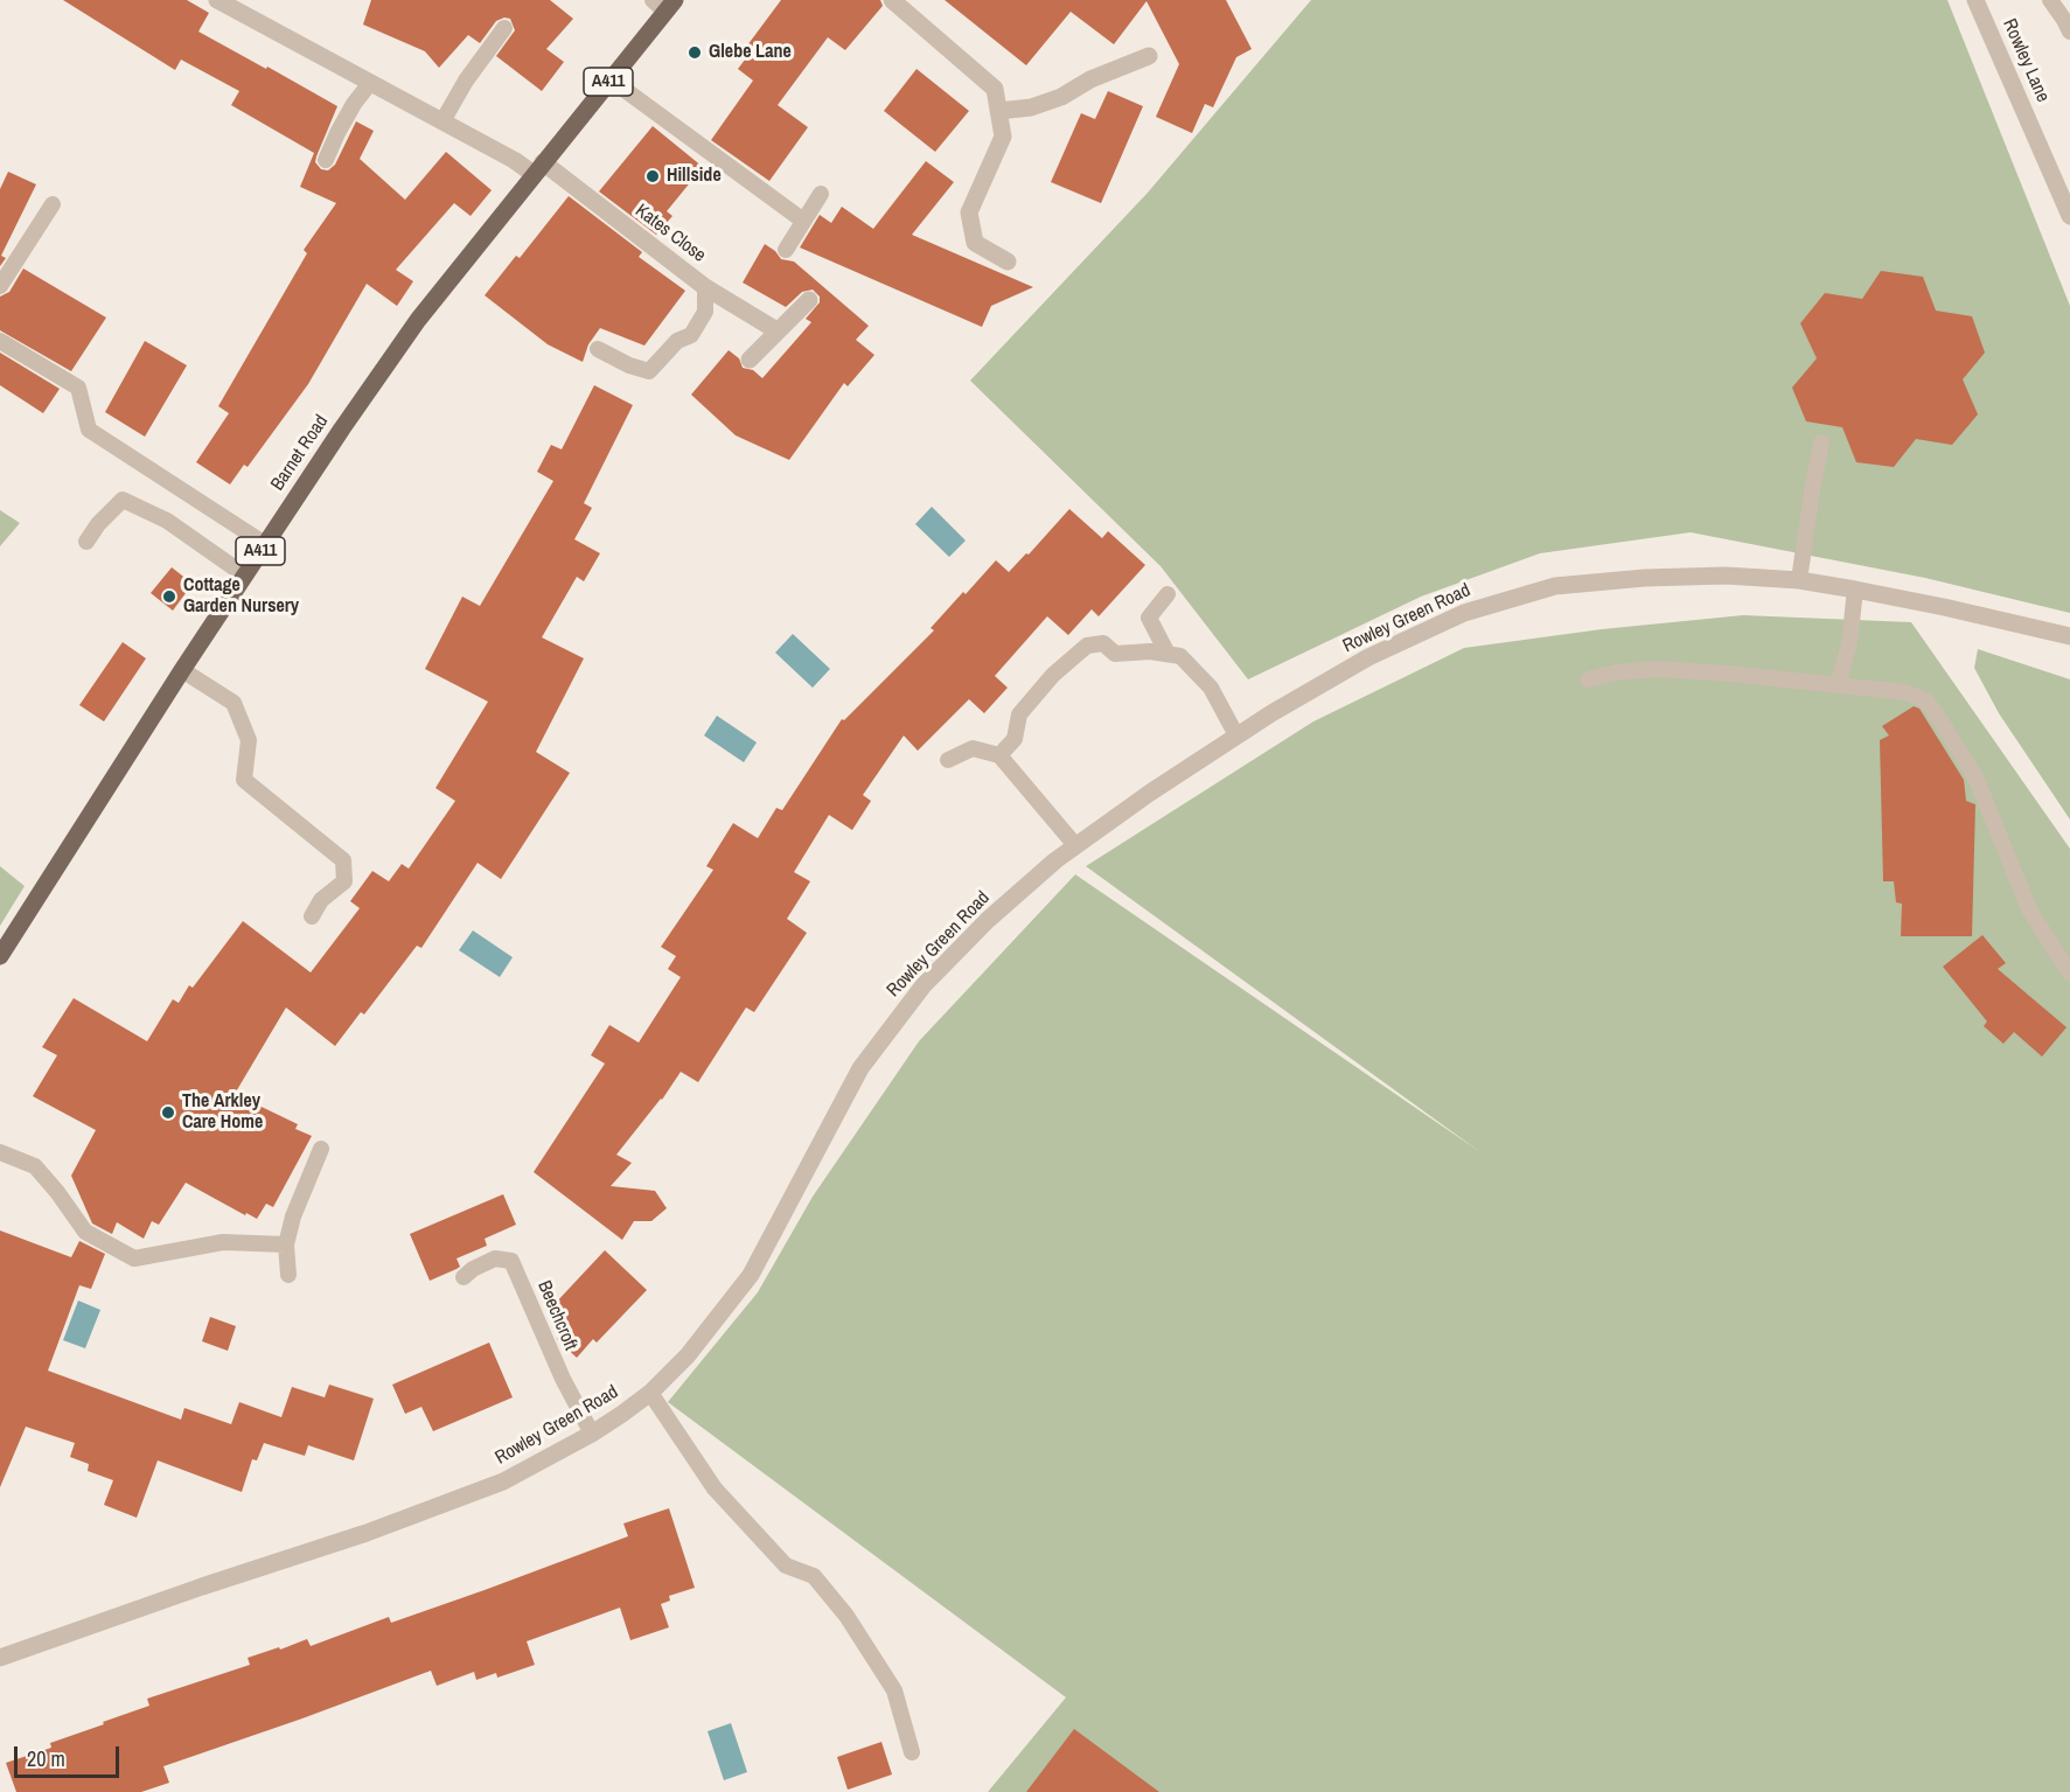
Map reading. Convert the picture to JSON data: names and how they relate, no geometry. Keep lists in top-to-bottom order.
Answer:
{
  "streets": {
    "main road": ["A411", "Barnet Road"],
    "street": ["Rowley Lane", "Kates Close", "Rowley Green Road"],
    "lane": ["Beechcroft"]
  },
  "crossings": [
    ["Kates Close", "Barnet Road"],
    ["Rowley Green Road", "Beechcroft"]
  ],
  "places": [
    "Glebe Lane",
    "Hillside",
    "Cottage Garden Nursery",
    "The Arkley Care Home"
  ],
  "scale_bar": "20 m"
}
